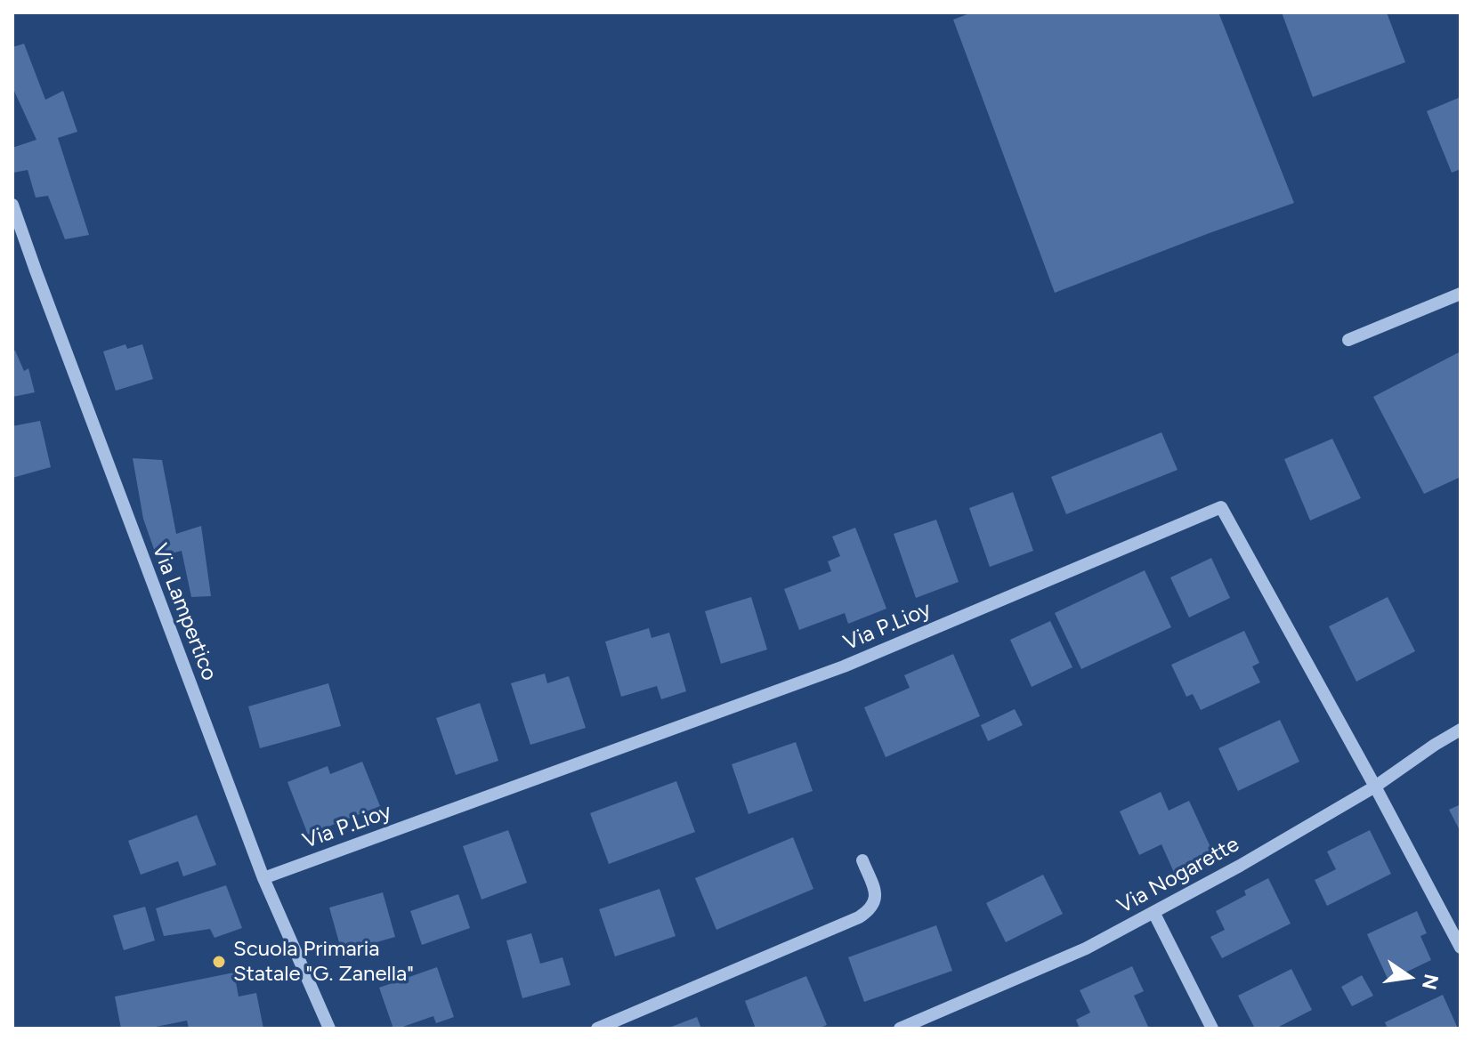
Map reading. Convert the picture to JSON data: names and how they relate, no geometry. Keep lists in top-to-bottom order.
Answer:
{
  "streets": {
    "street": ["Via Lampertico", "Via P.Lioy", "Via Nogarette"]
  },
  "crossings": [
    ["Via Lampertico", "Via P.Lioy"],
    ["Via P.Lioy", "Via Nogarette"]
  ],
  "places": ["Scuola Primaria Statale \"G. Zanella\""],
  "north": "right"
}
